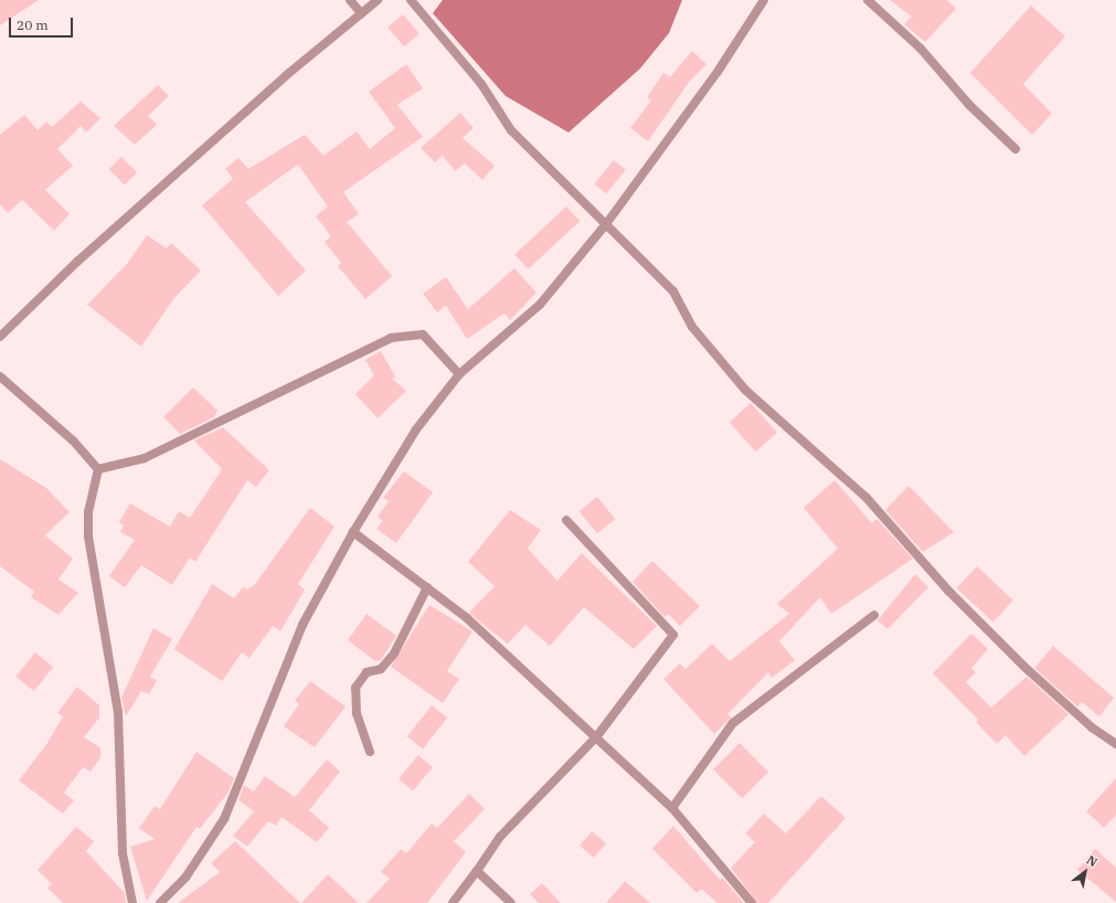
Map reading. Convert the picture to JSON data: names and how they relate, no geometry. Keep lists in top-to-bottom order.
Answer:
{
  "scale_bar": "20 m",
  "north": "top right"
}
